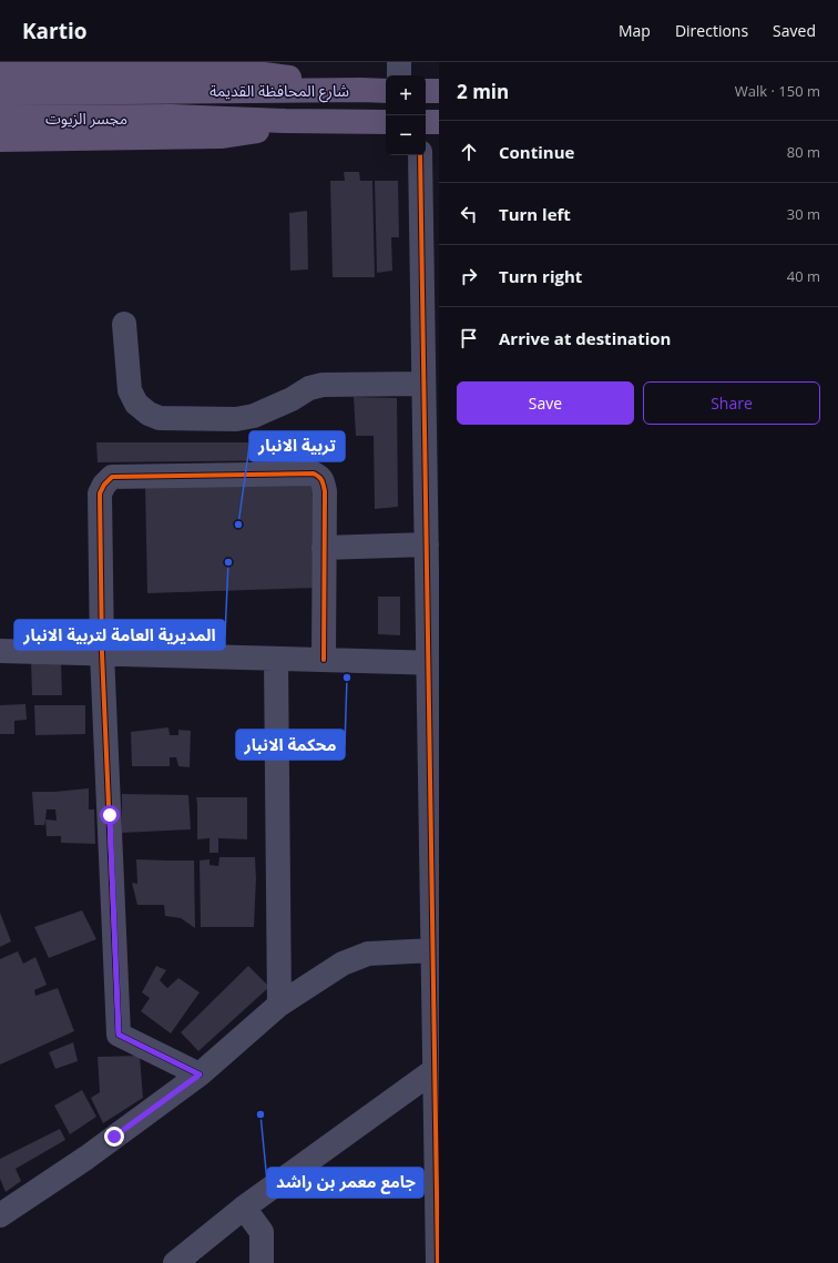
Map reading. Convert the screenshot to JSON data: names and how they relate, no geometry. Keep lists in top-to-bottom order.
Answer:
{
  "streets": {
    "main road": ["شارع المحافظة القديمة", "مجسر الزيوت"]
  },
  "crossings": [
    ["شارع المحافظة القديمة", "مجسر الزيوت"]
  ],
  "places": [
    "تربية الانبار",
    "المديرية العامة لتربية الانبار",
    "محكمة الانبار",
    "جامع معمر بن راشد"
  ],
  "page": {
    "header": "Kartio",
    "nav": ["Map", "Directions", "Saved"],
    "heading": ["2 min", "Walk · 150 m"],
    "map_buttons": ["+", "−"],
    "list": [
      ["Continue", "80 m"],
      ["Turn left", "30 m"],
      ["Turn right", "40 m"],
      "Arrive at destination"
    ],
    "buttons": ["Save", "Share"]
  }
}
